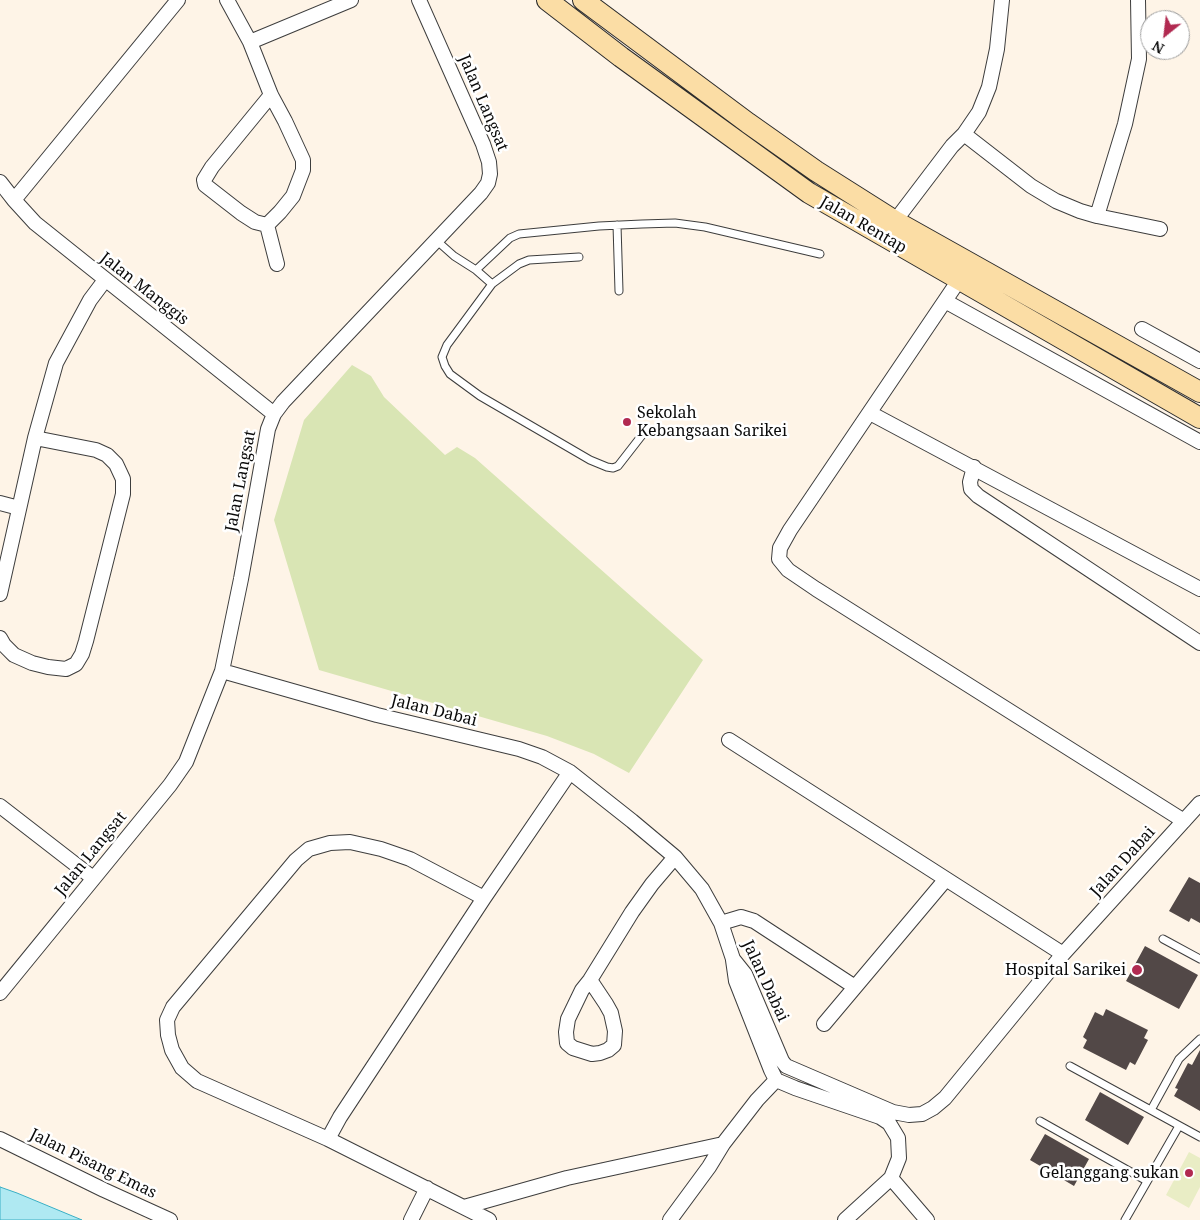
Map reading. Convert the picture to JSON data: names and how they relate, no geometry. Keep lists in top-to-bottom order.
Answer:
{
  "streets": {
    "main road": ["Jalan Rentap"],
    "street": [
      "Jalan Langsat",
      "Jalan Manggis",
      "Jalan Dabai",
      "Jalan Pisang Emas"
    ]
  },
  "crossings": [
    ["Jalan Langsat", "Jalan Manggis"],
    ["Jalan Langsat", "Jalan Dabai"]
  ],
  "places": ["Sekolah Kebangsaan Sarikei", "Hospital Sarikei", "Gelanggang sukan"],
  "north": "bottom left"
}
